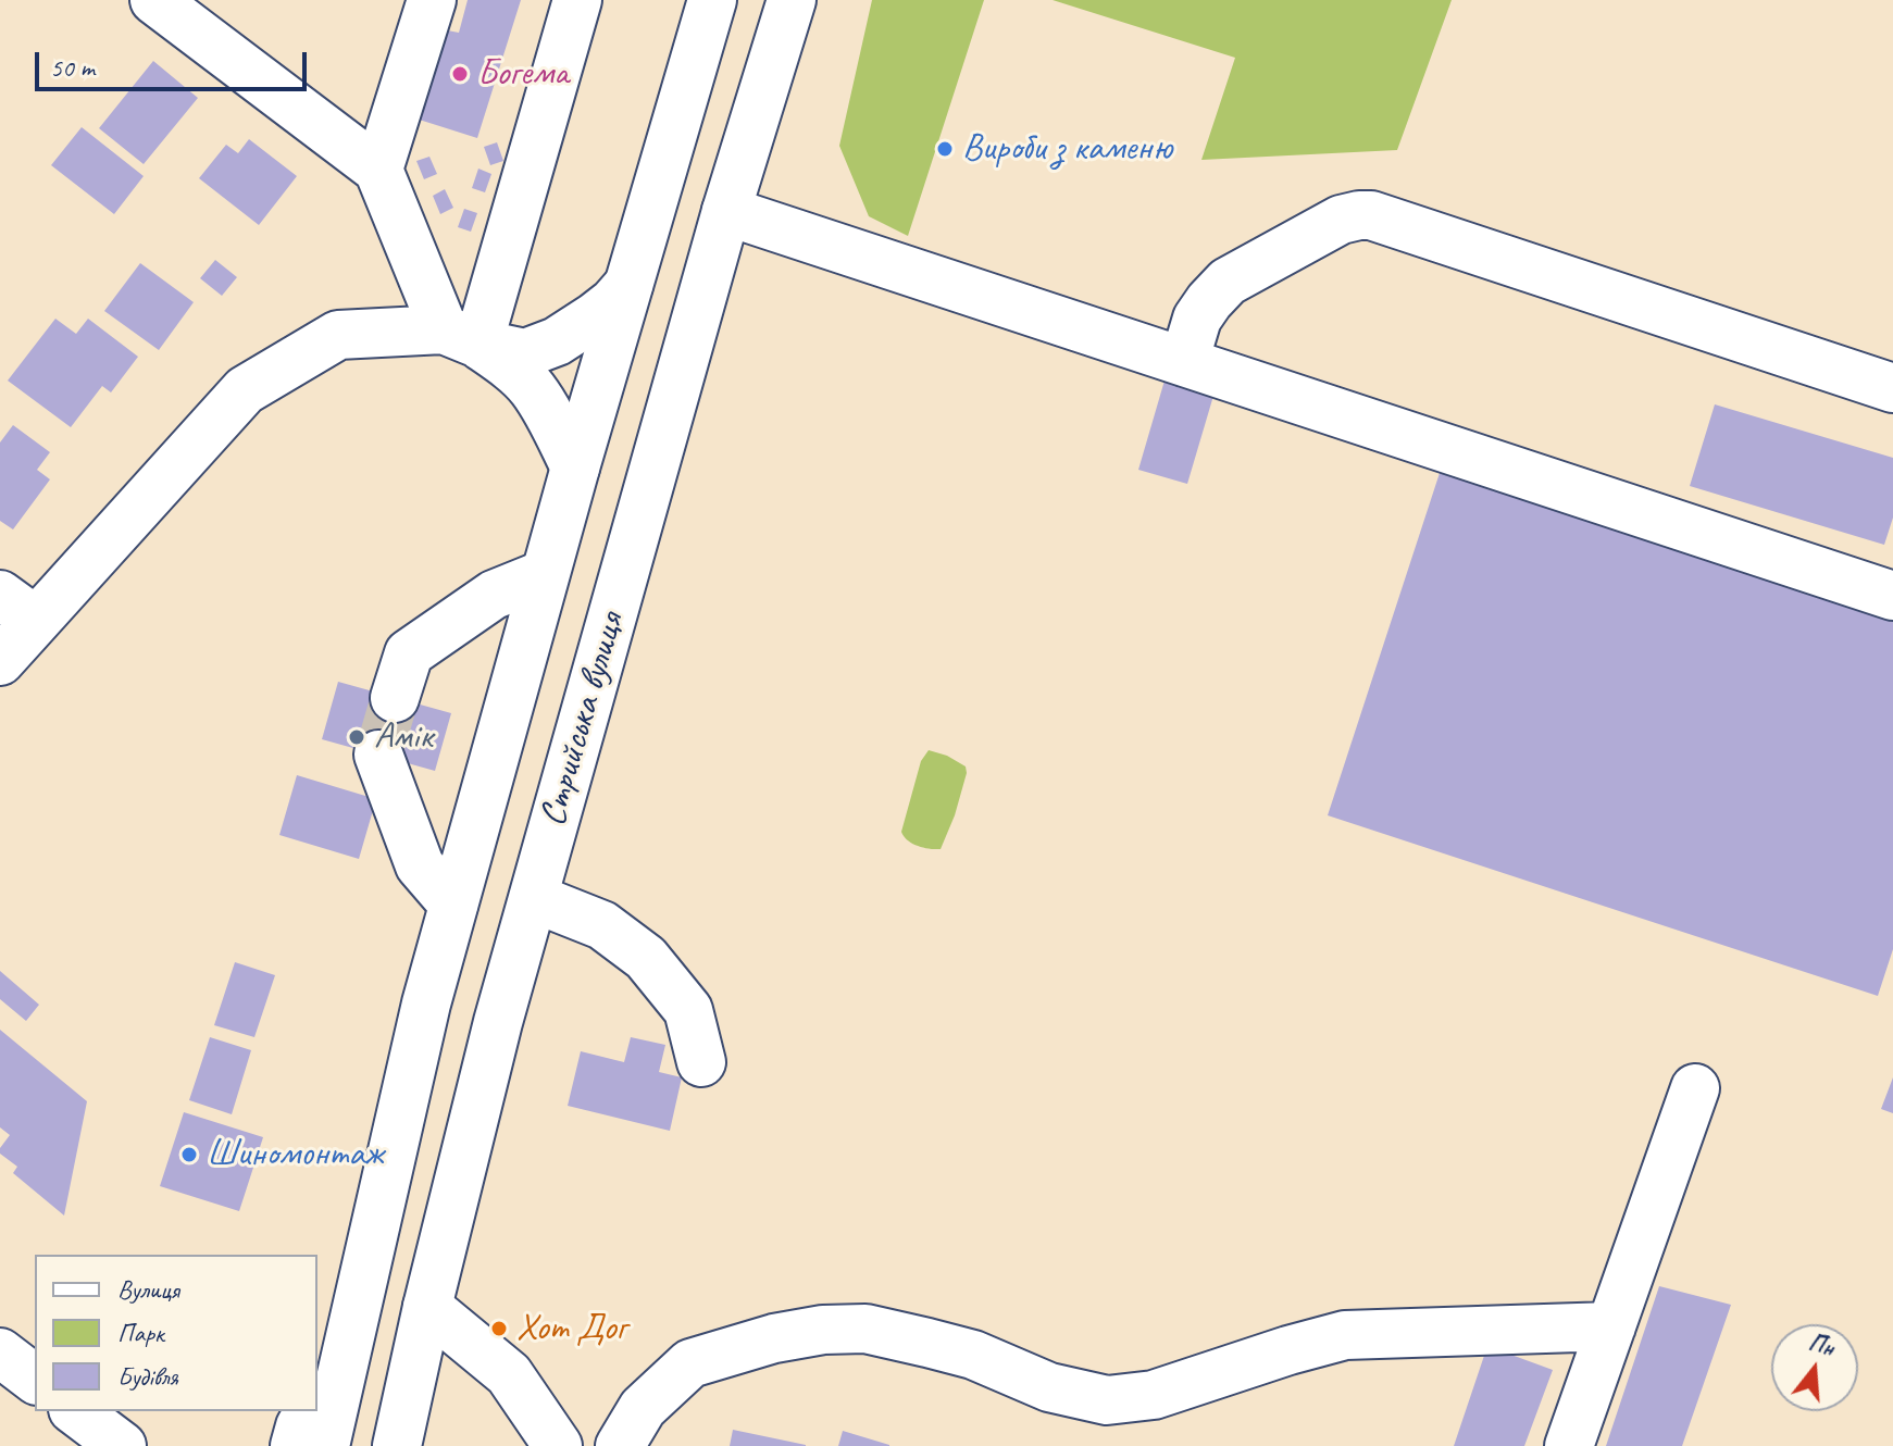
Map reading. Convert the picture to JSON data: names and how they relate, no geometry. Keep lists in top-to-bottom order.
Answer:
{
  "streets": {
    "main road": ["Стрийська вулиця"]
  },
  "places": [
    "Богема",
    "Вироби з каменю",
    "Амік",
    "Шиномонтаж",
    "Хот Дог"
  ],
  "legend": ["Вулиця", "Парк", "Будівля"],
  "scale_bar": "50 m",
  "north": "top"
}
